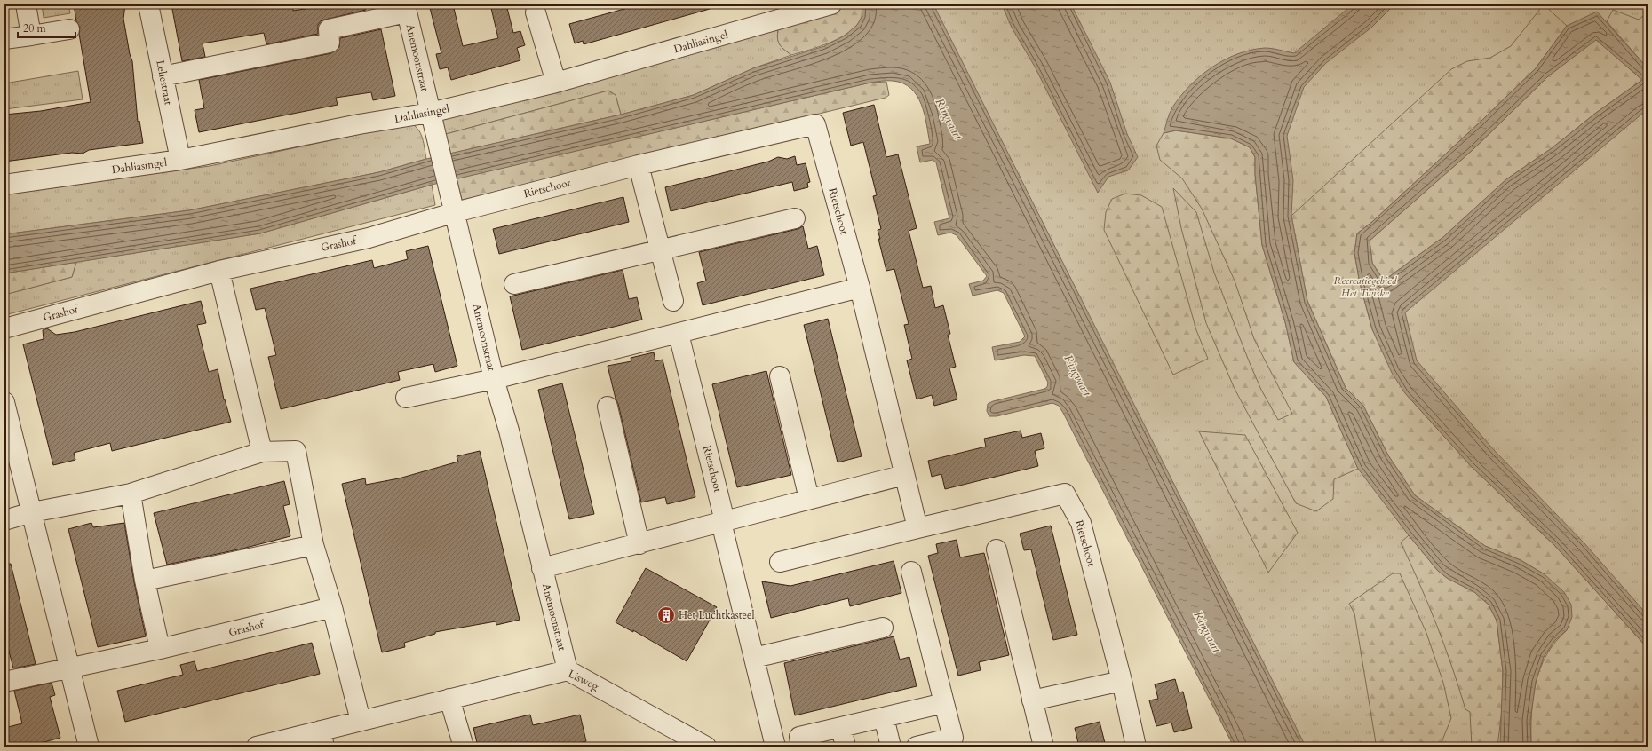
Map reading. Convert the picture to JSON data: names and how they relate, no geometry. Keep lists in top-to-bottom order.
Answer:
{
  "streets": {
    "street": [
      "Dahliasingel",
      "Anemoonstraat",
      "Leliestraat",
      "Rietschoot",
      "Grashof",
      "Lisweg"
    ]
  },
  "crossings": [
    ["Dahliasingel", "Anemoonstraat"],
    ["Dahliasingel", "Leliestraat"],
    ["Anemoonstraat", "Rietschoot"],
    ["Anemoonstraat", "Grashof"],
    ["Anemoonstraat", "Lisweg"],
    ["Rietschoot", "Grashof"]
  ],
  "water": ["Ringvaart"],
  "parks": ["Recreatiegebied Het Twiske"],
  "places": {
    "building": ["Het Luchtkasteel"]
  },
  "scale_bar": "20 m"
}
